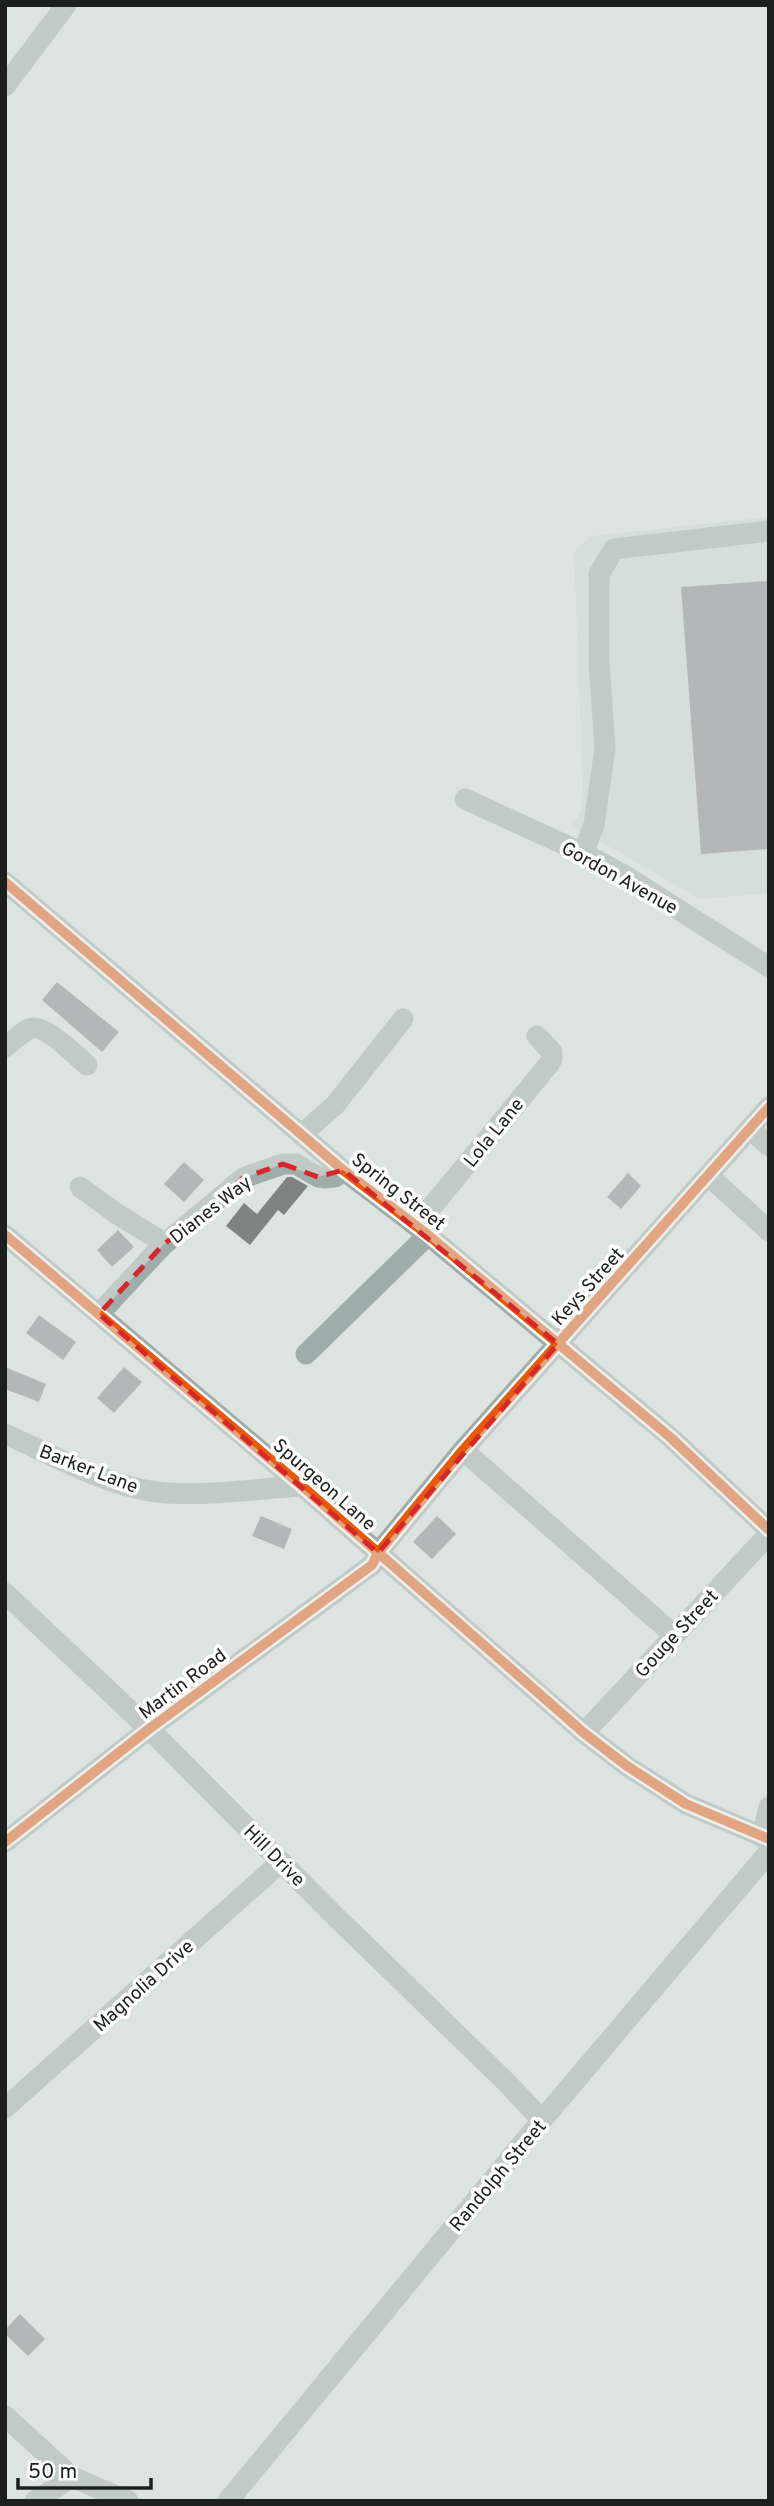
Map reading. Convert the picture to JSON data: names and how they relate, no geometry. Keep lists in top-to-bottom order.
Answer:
{
  "streets": {
    "street": [
      "Gordon Avenue",
      "Lola Lane",
      "Spring Street",
      "Dianes Way",
      "Keys Street",
      "Barker Lane",
      "Spurgeon Lane",
      "Gouge Street",
      "Martin Road",
      "Hill Drive",
      "Magnolia Drive",
      "Randolph Street"
    ]
  },
  "crossings": [
    ["Lola Lane", "Spring Street"],
    ["Spring Street", "Dianes Way"],
    ["Spring Street", "Keys Street"],
    ["Spring Street", "Gouge Street"],
    ["Dianes Way", "Spurgeon Lane"],
    ["Keys Street", "Spurgeon Lane"],
    ["Keys Street", "Martin Road"],
    ["Barker Lane", "Spurgeon Lane"],
    ["Spurgeon Lane", "Gouge Street"],
    ["Spurgeon Lane", "Martin Road"],
    ["Spurgeon Lane", "Randolph Street"],
    ["Martin Road", "Hill Drive"],
    ["Hill Drive", "Magnolia Drive"],
    ["Hill Drive", "Randolph Street"]
  ],
  "scale_bar": "50 m"
}
